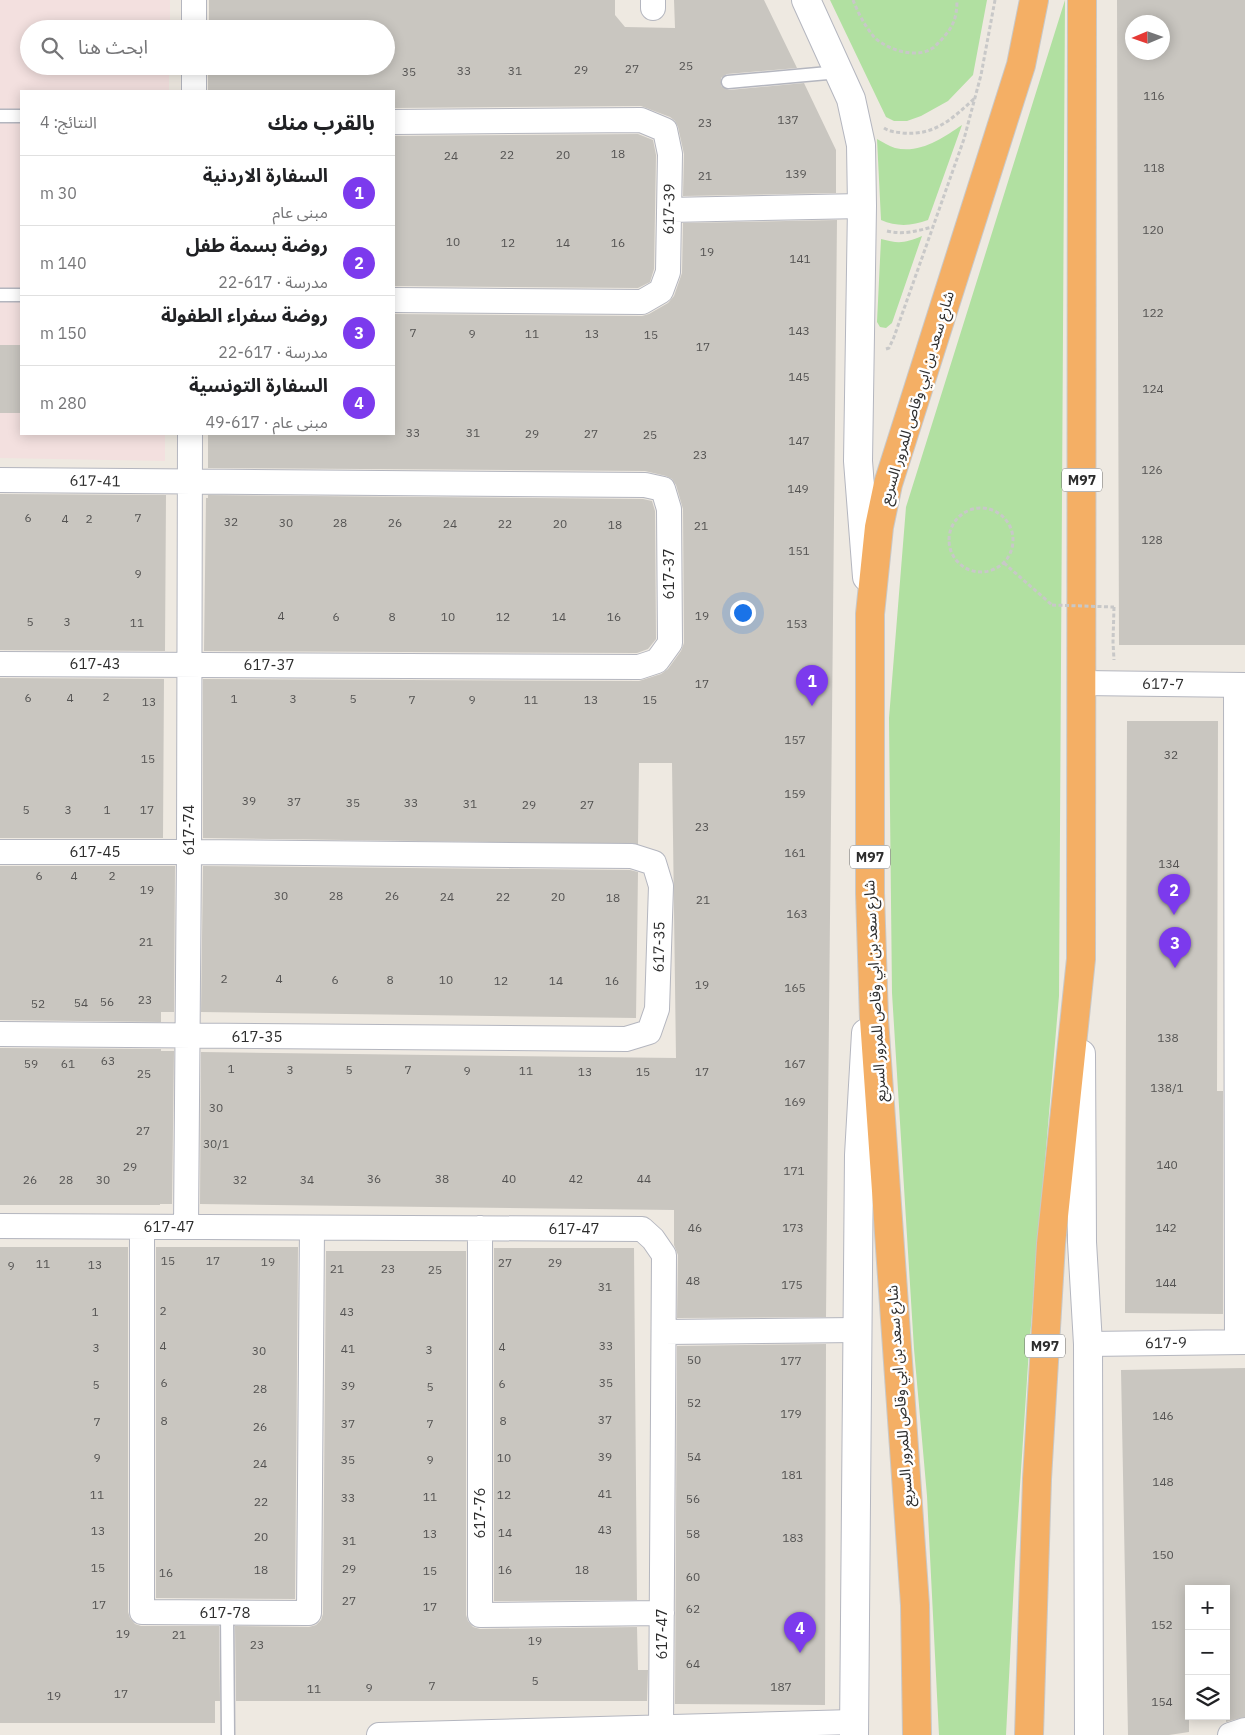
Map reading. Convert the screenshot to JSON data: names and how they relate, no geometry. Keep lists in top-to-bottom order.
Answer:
{
  "streets": {
    "highway": ["شارع سعد بن ابي وقاص للمرور السريع", "M97"],
    "street": [
      "617-39",
      "617-41",
      "617-37",
      "617-43",
      "617-7",
      "617-74",
      "617-45",
      "617-35",
      "617-47",
      "617-9",
      "617-76",
      "617-78"
    ]
  },
  "crossings": [
    ["M97", "617-7"],
    ["617-41", "617-37"],
    ["617-41", "617-74"],
    ["617-37", "617-43"],
    ["617-37", "617-74"],
    ["617-43", "617-74"],
    ["617-74", "617-45"],
    ["617-74", "617-35"],
    ["617-74", "617-47"],
    ["617-45", "617-35"],
    ["617-47", "617-76"],
    ["617-47", "617-78"]
  ],
  "house_numbers": [
    "25",
    "27",
    "29",
    "33",
    "31",
    "35",
    "116",
    "137",
    "23",
    "18",
    "22",
    "20",
    "24",
    "118",
    "139",
    "21",
    "120",
    "10",
    "12",
    "14",
    "16",
    "19",
    "141",
    "122",
    "143",
    "7",
    "9",
    "11",
    "13",
    "15",
    "17",
    "145",
    "124",
    "33",
    "31",
    "29",
    "27",
    "25",
    "147",
    "23",
    "126",
    "149",
    "6",
    "7",
    "4",
    "2",
    "32",
    "30",
    "28",
    "26",
    "24",
    "22",
    "20",
    "18",
    "21",
    "128",
    "151",
    "9",
    "4",
    "19",
    "6",
    "8",
    "10",
    "12",
    "14",
    "16",
    "5",
    "3",
    "11",
    "153",
    "17",
    "2",
    "6",
    "4",
    "1",
    "3",
    "5",
    "7",
    "9",
    "11",
    "13",
    "15",
    "13",
    "157",
    "32",
    "15",
    "159",
    "39",
    "37",
    "35",
    "33",
    "31",
    "29",
    "27",
    "5",
    "3",
    "1",
    "17",
    "23",
    "161",
    "134",
    "6",
    "4",
    "2",
    "19",
    "30",
    "28",
    "26",
    "24",
    "22",
    "20",
    "18",
    "21",
    "163",
    "21",
    "2",
    "4",
    "6",
    "8",
    "10",
    "12",
    "14",
    "16",
    "19",
    "165",
    "23",
    "56",
    "54",
    "52",
    "138",
    "63",
    "59",
    "61",
    "167",
    "1",
    "3",
    "5",
    "7",
    "9",
    "11",
    "13",
    "15",
    "17",
    "25",
    "138/1",
    "169",
    "30",
    "27",
    "30/1",
    "140",
    "29",
    "171",
    "36",
    "38",
    "40",
    "42",
    "44",
    "26",
    "28",
    "30",
    "32",
    "34",
    "46",
    "173",
    "142",
    "15",
    "17",
    "19",
    "27",
    "29",
    "11",
    "13",
    "9",
    "21",
    "23",
    "25",
    "48",
    "144",
    "175",
    "31",
    "2",
    "1",
    "43",
    "4",
    "33",
    "4",
    "3",
    "41",
    "3",
    "30",
    "50",
    "177",
    "6",
    "35",
    "6",
    "5",
    "39",
    "5",
    "28",
    "52",
    "179",
    "146",
    "37",
    "8",
    "8",
    "7",
    "37",
    "7",
    "26",
    "39",
    "54",
    "9",
    "10",
    "35",
    "9",
    "24",
    "181",
    "148",
    "41",
    "11",
    "12",
    "11",
    "33",
    "56",
    "22",
    "43",
    "13",
    "14",
    "13",
    "58",
    "20",
    "183",
    "31",
    "150",
    "15",
    "29",
    "18",
    "16",
    "18",
    "15",
    "16",
    "60",
    "27",
    "17",
    "17",
    "62",
    "152",
    "19",
    "21",
    "19",
    "23",
    "64",
    "5",
    "7",
    "187",
    "9",
    "11",
    "17",
    "19",
    "154"
  ],
  "north": "left",
  "page": {
    "search": "ابحث هنا",
    "heading": ["بالقرب منك", "النتائج: 4"],
    "list": [
      {
        "mark": "1",
        "name": "السفارة الاردنية",
        "note": "مبنى عام",
        "value": "30 m"
      },
      {
        "mark": "2",
        "name": "روضة بسمة طفل",
        "note": "مدرسة · 617-22",
        "value": "140 m"
      },
      {
        "mark": "3",
        "name": "روضة سفراء الطفولة",
        "note": "مدرسة · 617-22",
        "value": "150 m"
      },
      {
        "mark": "4",
        "name": "السفارة التونسية",
        "note": "مبنى عام · 617-49",
        "value": "280 m"
      }
    ],
    "pins": [
      "1",
      "2",
      "3",
      "4"
    ],
    "map_buttons": ["+", "−"]
  }
}
